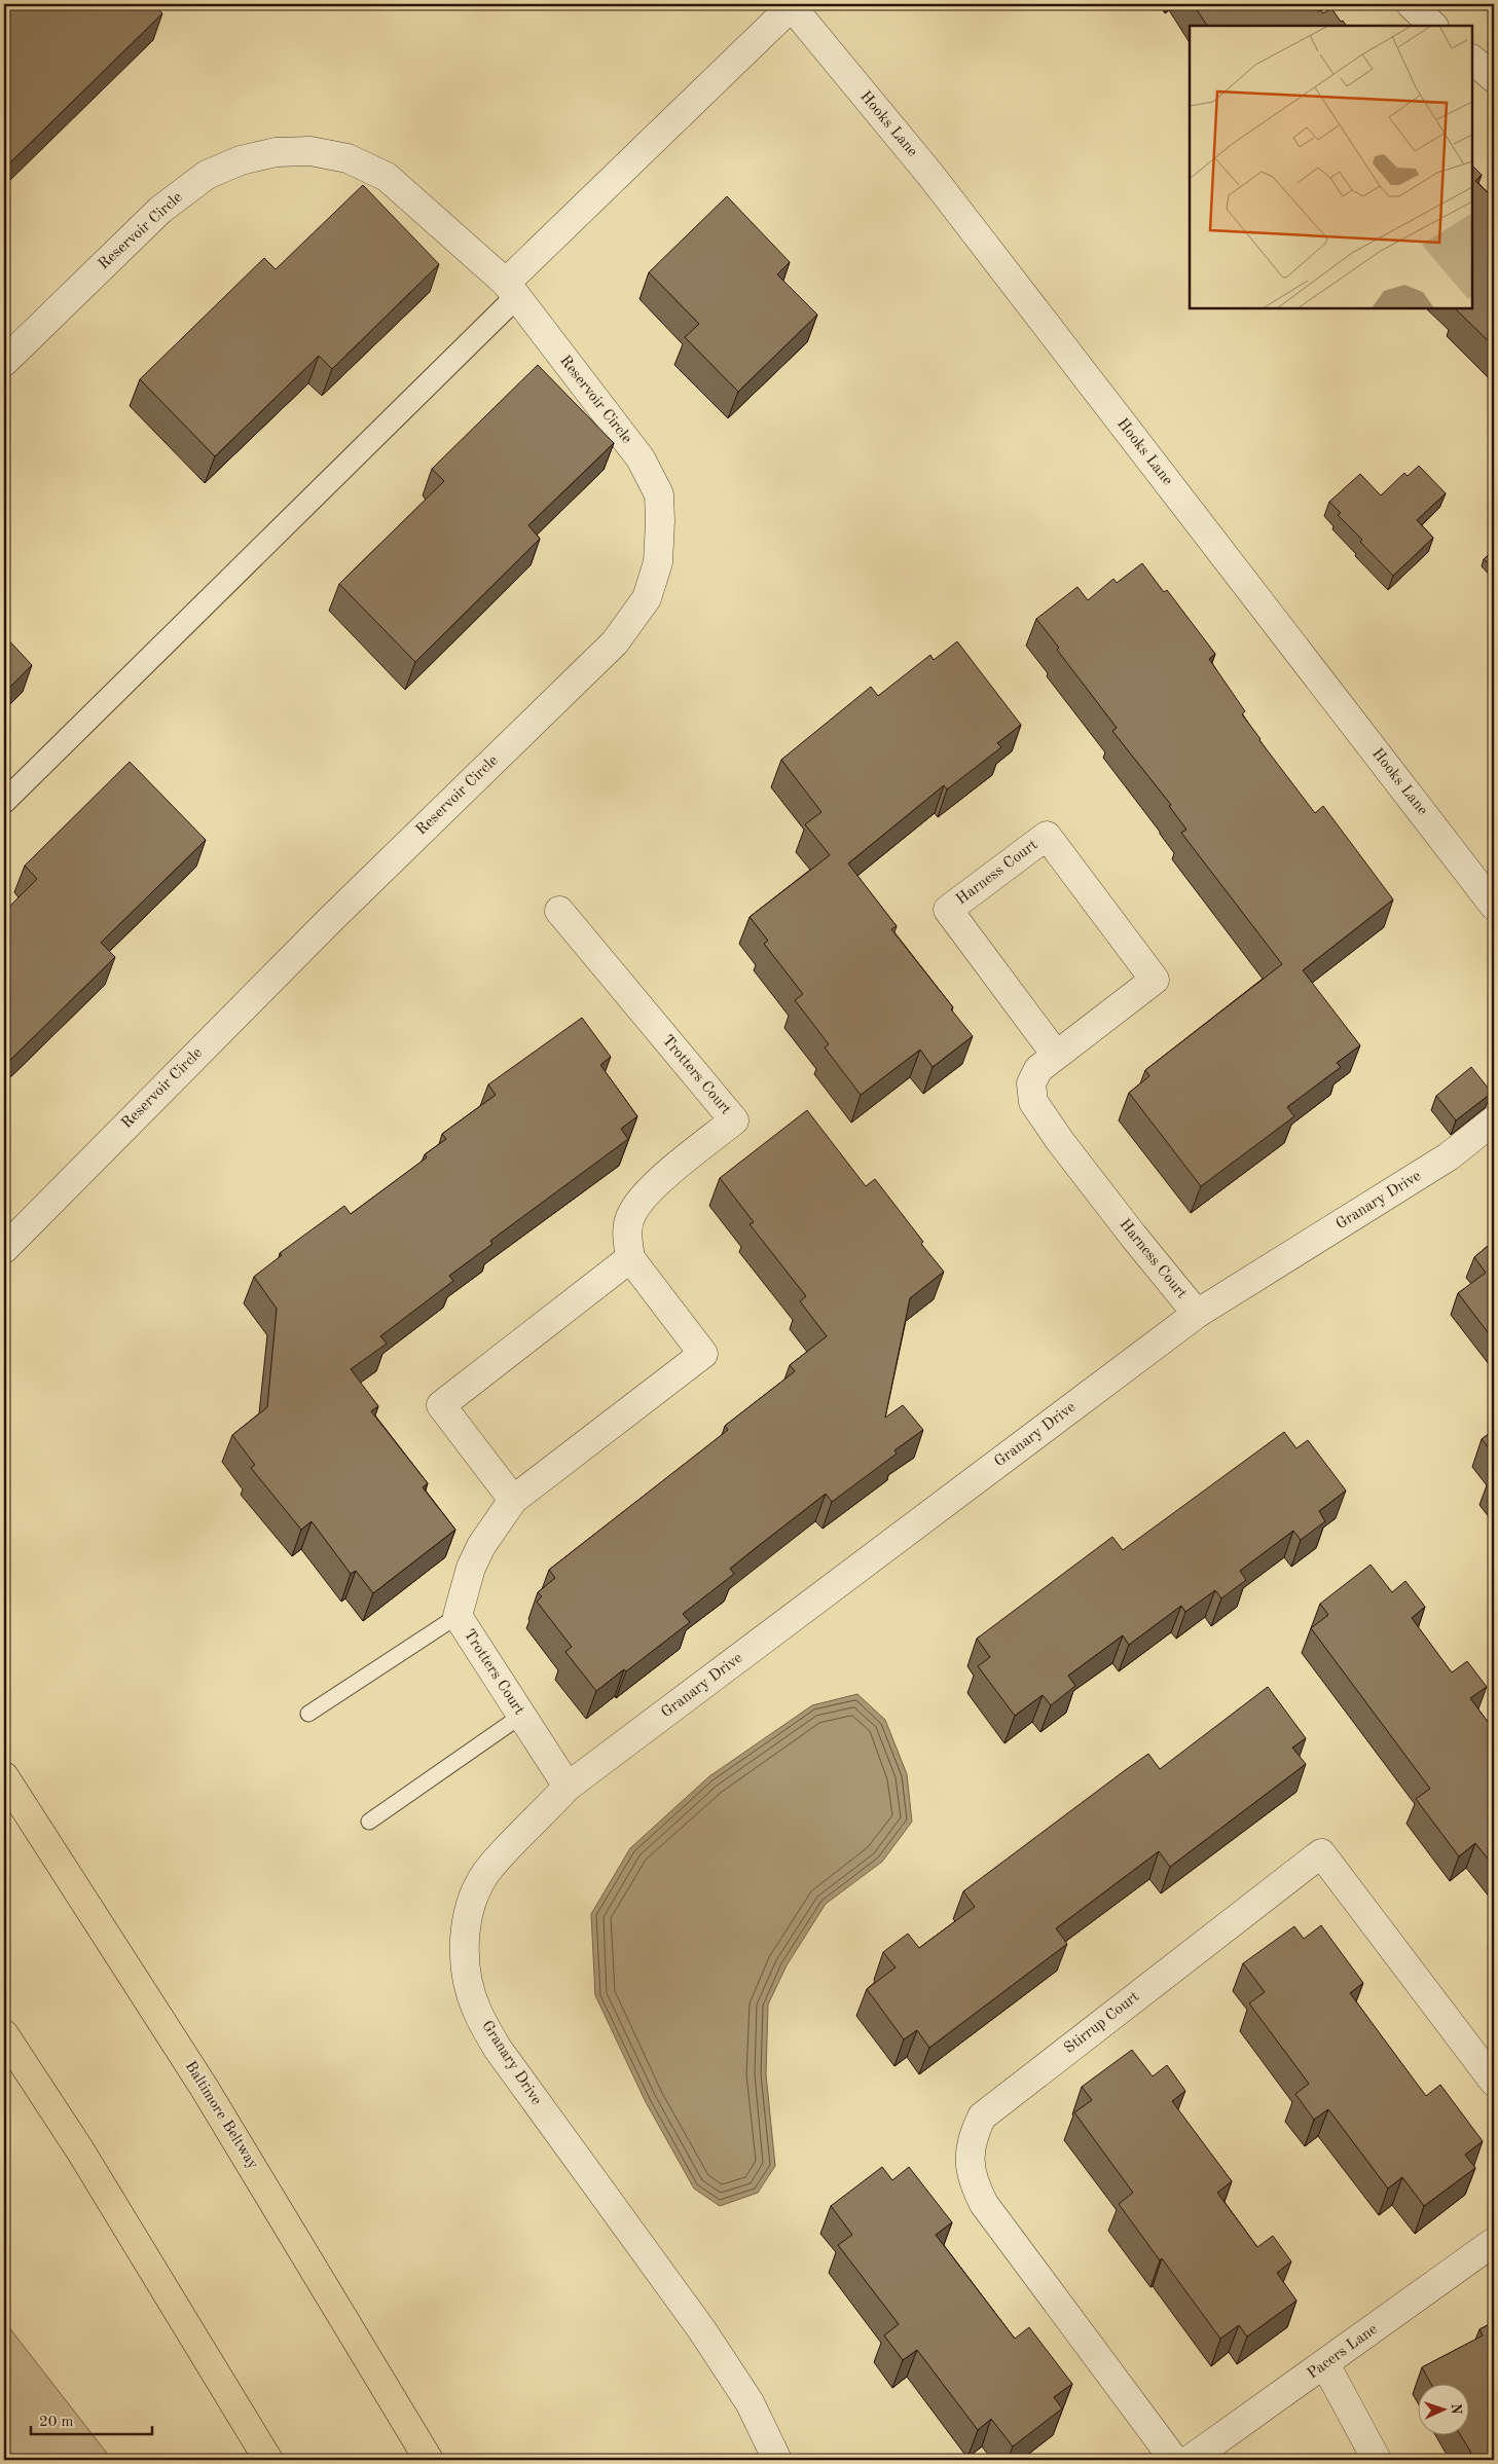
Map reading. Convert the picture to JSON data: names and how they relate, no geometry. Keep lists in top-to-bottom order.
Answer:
{
  "streets": {
    "highway": ["Baltimore Beltway"],
    "street": [
      "Hooks Lane",
      "Reservoir Circle",
      "Harness Court",
      "Trotters Court",
      "Granary Drive",
      "Stirrup Court",
      "Pacers Lane"
    ]
  },
  "crossings": [
    ["Harness Court", "Granary Drive"],
    ["Trotters Court", "Granary Drive"]
  ],
  "scale_bar": "20 m",
  "north": "right"
}
